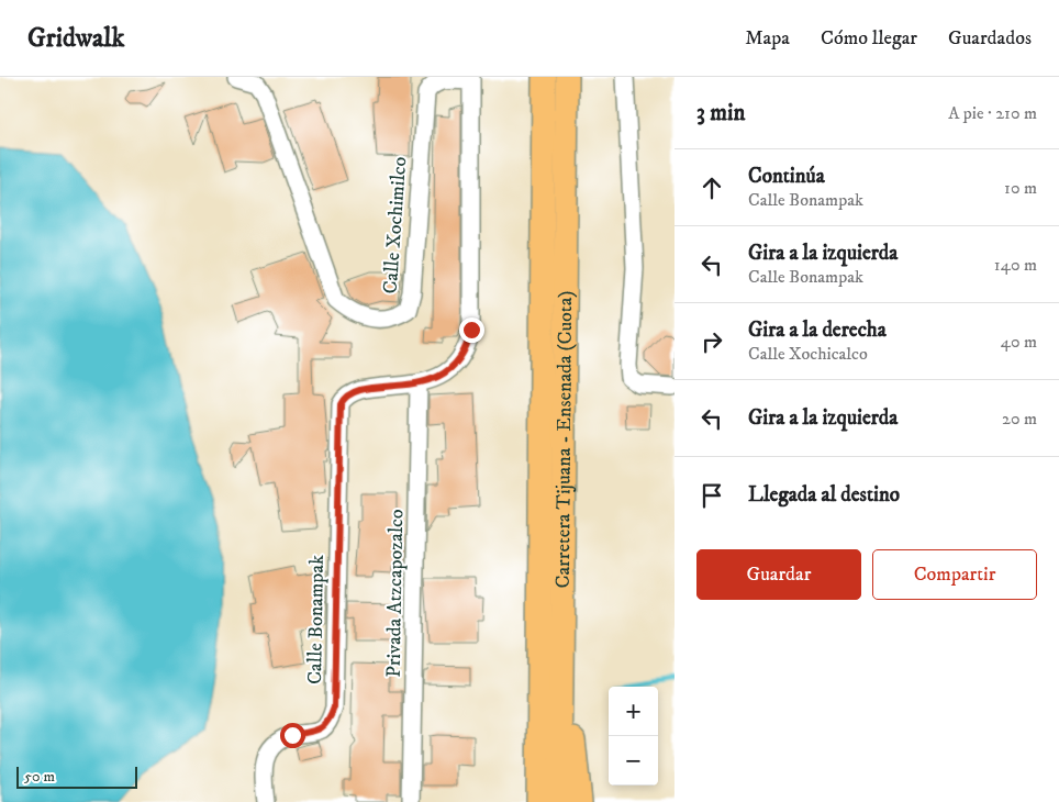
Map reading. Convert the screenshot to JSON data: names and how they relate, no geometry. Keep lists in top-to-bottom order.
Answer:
{
  "streets": {
    "highway": ["Carretera Tijuana - Ensenada (Cuota)"],
    "street": ["Calle Xochimilco", "Privada Atzcapozalco", "Calle Bonampak"]
  },
  "crossings": [
    ["Privada Atzcapozalco", "Calle Bonampak"]
  ],
  "scale_bar": "50 m",
  "page": {
    "header": "Gridwalk",
    "nav": ["Mapa", "Cómo llegar", "Guardados"],
    "heading": ["3 min", "A pie · 210 m"],
    "list": [
      ["Continúa", "Calle Bonampak", "10 m"],
      ["Gira a la izquierda", "Calle Bonampak", "140 m"],
      ["Gira a la derecha", "Calle Xochicalco", "40 m"],
      ["Gira a la izquierda", "20 m"],
      "Llegada al destino"
    ],
    "buttons": ["Guardar", "Compartir"],
    "map_buttons": ["+", "−"],
    "scale": "50 m"
  }
}
